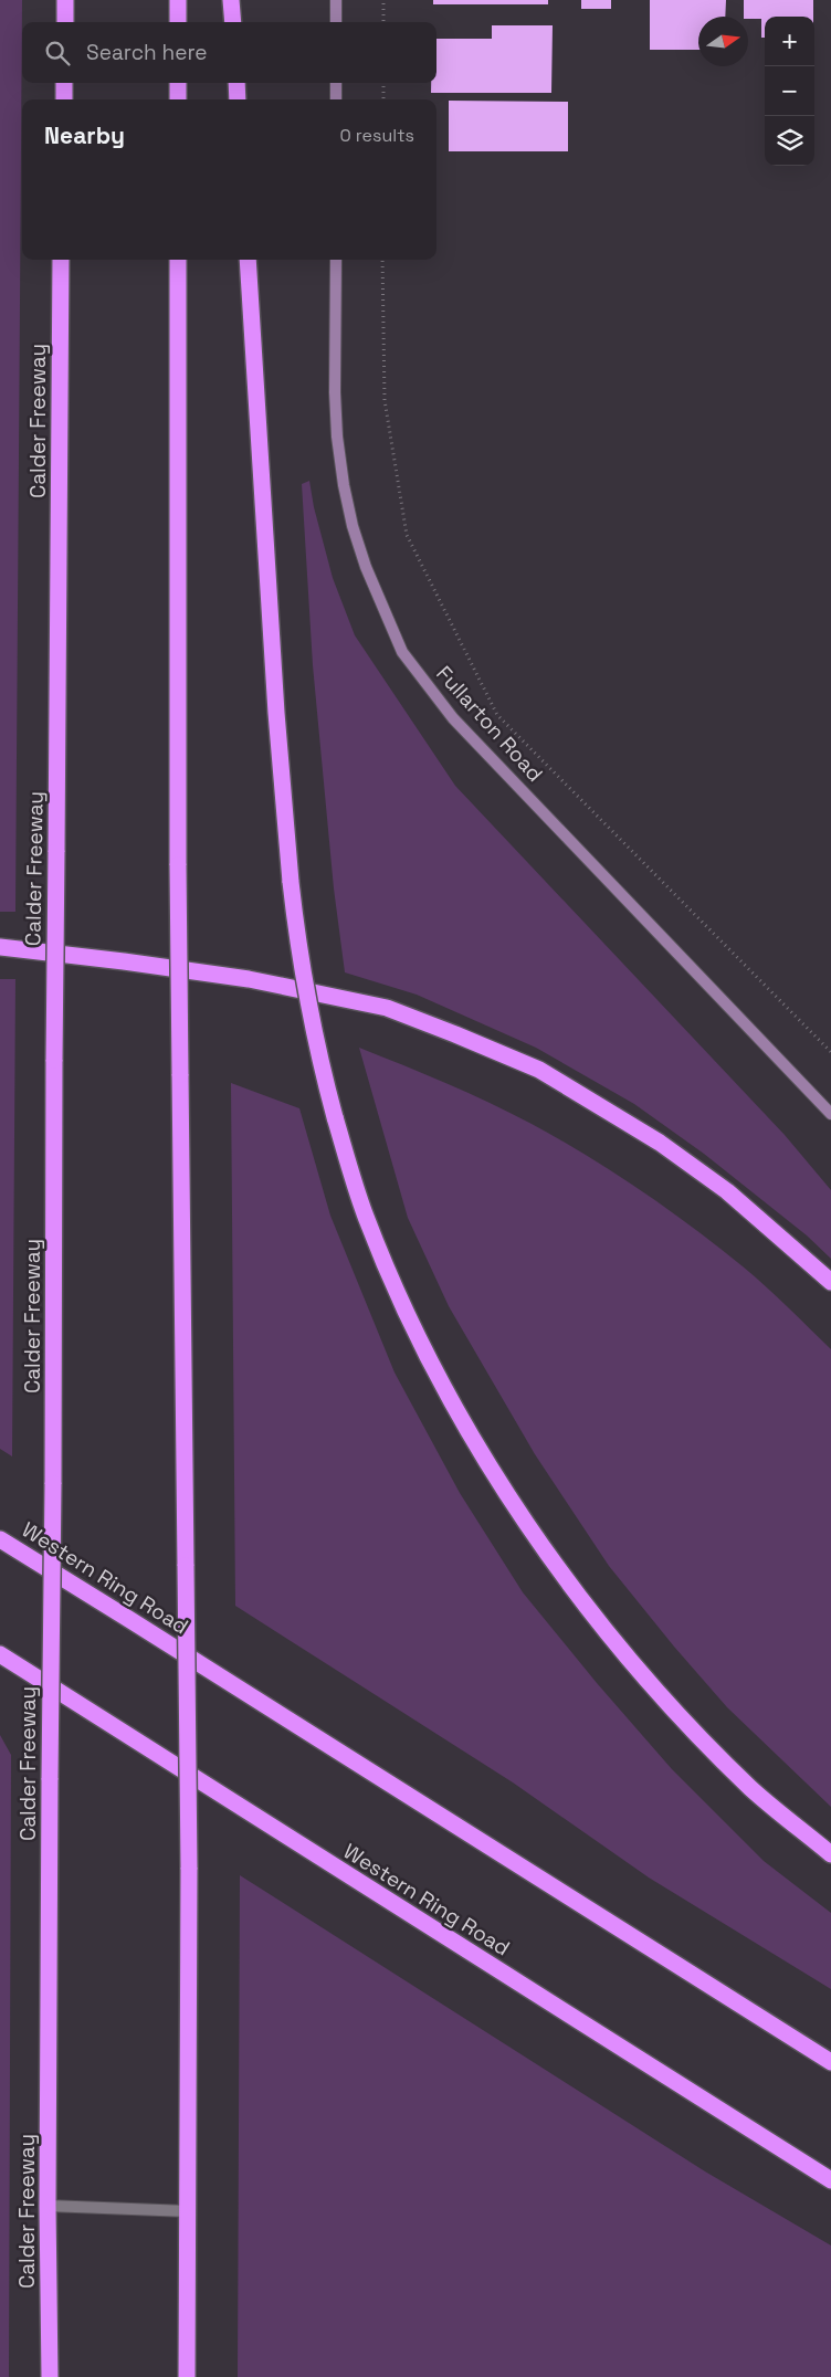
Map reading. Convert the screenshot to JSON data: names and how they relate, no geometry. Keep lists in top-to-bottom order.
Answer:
{
  "streets": {
    "highway": ["Calder Freeway", "Western Ring Road"],
    "main road": ["Fullarton Road"]
  },
  "north": "right",
  "page": {
    "map_buttons": ["+", "−"],
    "search": "Search here",
    "heading": ["Nearby", "0 results"]
  }
}
